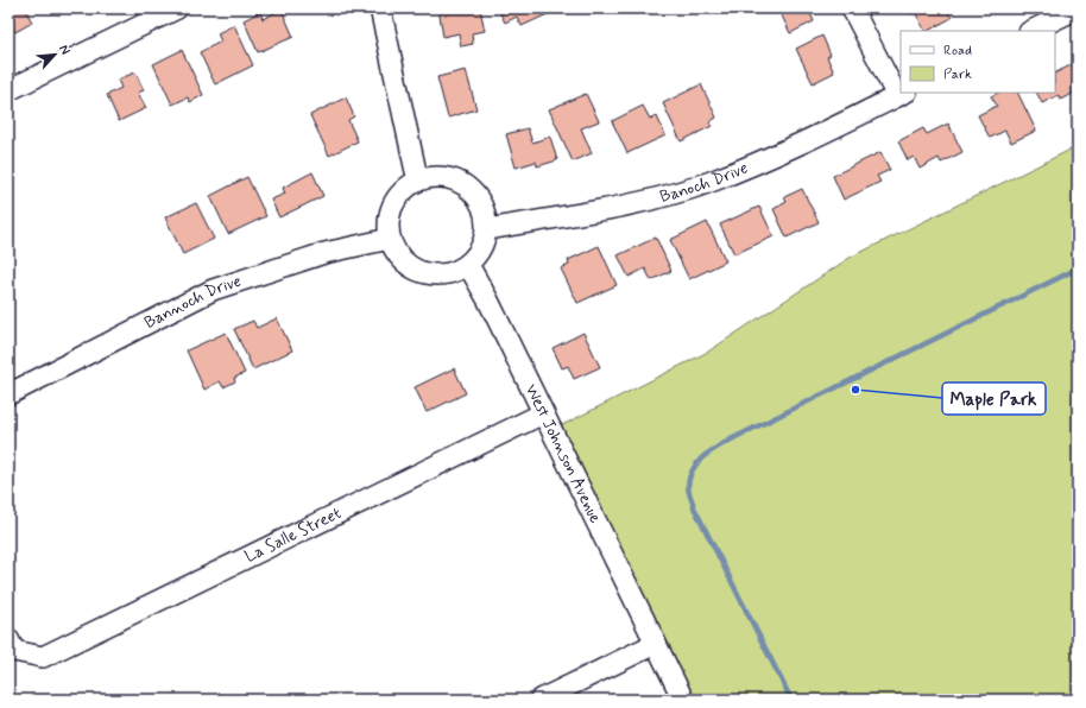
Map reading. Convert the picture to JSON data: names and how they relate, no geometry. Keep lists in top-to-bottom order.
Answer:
{
  "streets": {
    "street": [
      "Banoch Drive",
      "Bannoch Drive",
      "West Johnson Avenue",
      "La Salle Street"
    ]
  },
  "crossings": [
    ["Banoch Drive", "Bannoch Drive"],
    ["Banoch Drive", "West Johnson Avenue"],
    ["Bannoch Drive", "West Johnson Avenue"],
    ["West Johnson Avenue", "La Salle Street"]
  ],
  "places": ["Maple Park"],
  "legend": ["Road", "Park"],
  "north": "top right"
}
